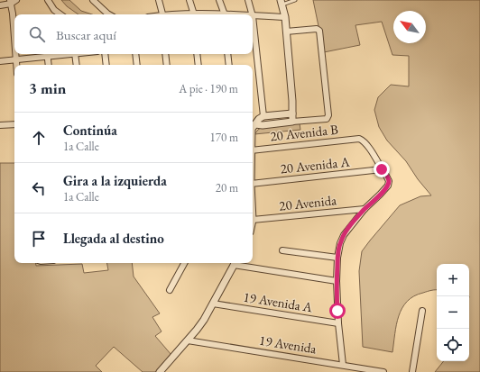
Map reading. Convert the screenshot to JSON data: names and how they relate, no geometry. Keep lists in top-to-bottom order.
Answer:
{
  "streets": {
    "street": [
      "20 Avenida B",
      "20 Avenida A",
      "20 Avenida",
      "19 Avenida A",
      "19 Avenida"
    ]
  },
  "crossings": [
    ["20 Avenida B", "20 Avenida A"]
  ],
  "north": "top left",
  "page": {
    "search": "Buscar aquí",
    "heading": ["3 min", "A pie · 190 m"],
    "list": [
      ["Continúa", "1a Calle", "170 m"],
      ["Gira a la izquierda", "1a Calle", "20 m"],
      "Llegada al destino"
    ],
    "map_buttons": ["+", "−"]
  }
}
